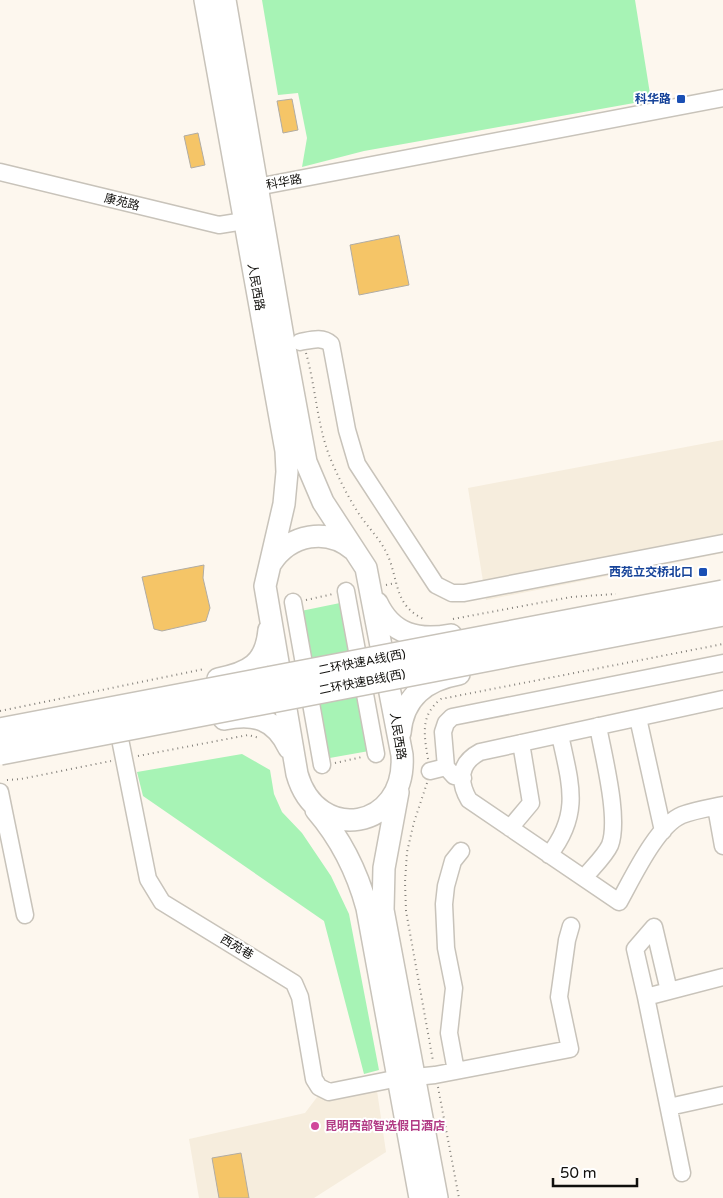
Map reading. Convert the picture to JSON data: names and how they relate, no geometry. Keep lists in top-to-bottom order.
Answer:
{
  "streets": {
    "highway": ["二环快速A线(西)", "二环快速B线(西)"],
    "main road": ["人民西路"],
    "street": ["科华路", "康苑路", "西苑巷"]
  },
  "crossings": [
    ["科华路", "人民西路"],
    ["康苑路", "人民西路"]
  ],
  "places": {
    "transit": ["科华路", "西苑立交桥北口"],
    "other": ["昆明西部智选假日酒店"]
  },
  "scale_bar": "50 m"
}
